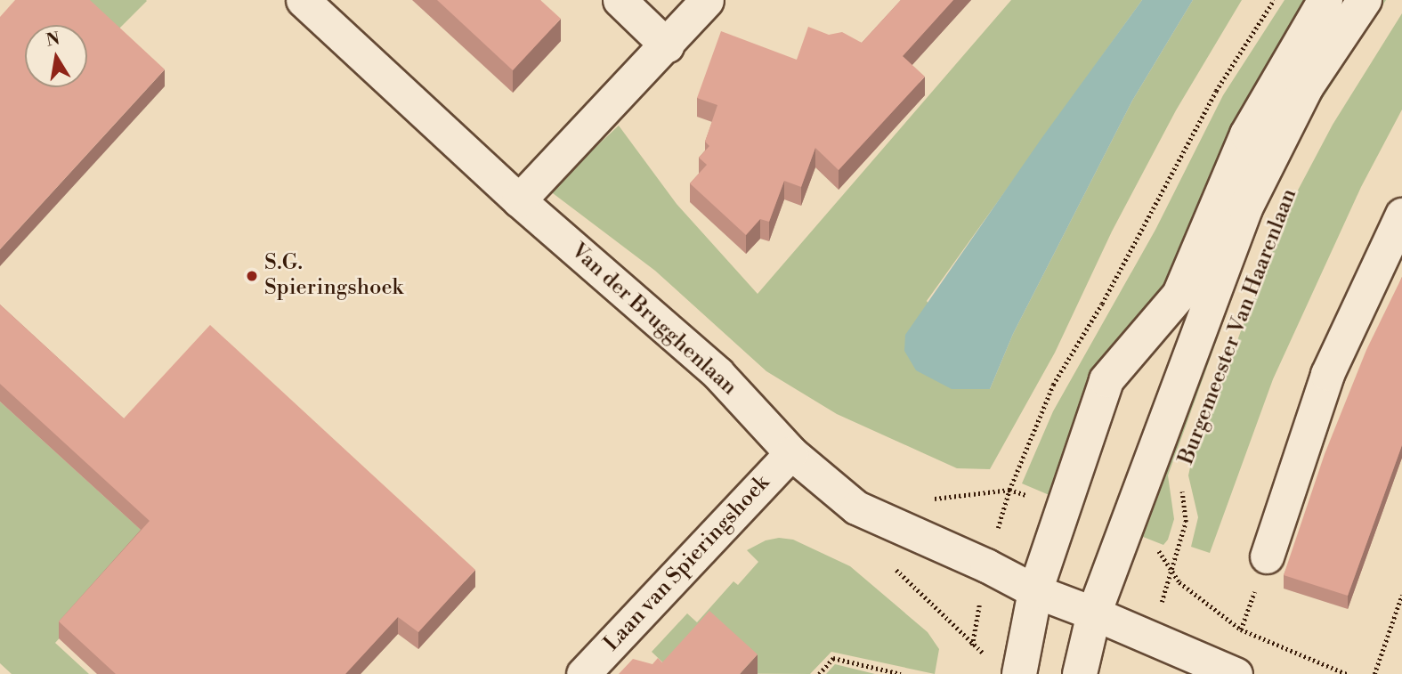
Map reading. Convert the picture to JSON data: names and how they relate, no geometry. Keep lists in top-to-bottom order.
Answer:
{
  "streets": {
    "main road": ["Burgemeester Van Haarenlaan"],
    "street": ["Van der Brugghenlaan", "Laan van Spieringshoek"]
  },
  "crossings": [
    ["Van der Brugghenlaan", "Laan van Spieringshoek"]
  ],
  "places": ["S.G. Spieringshoek"],
  "north": "top"
}
